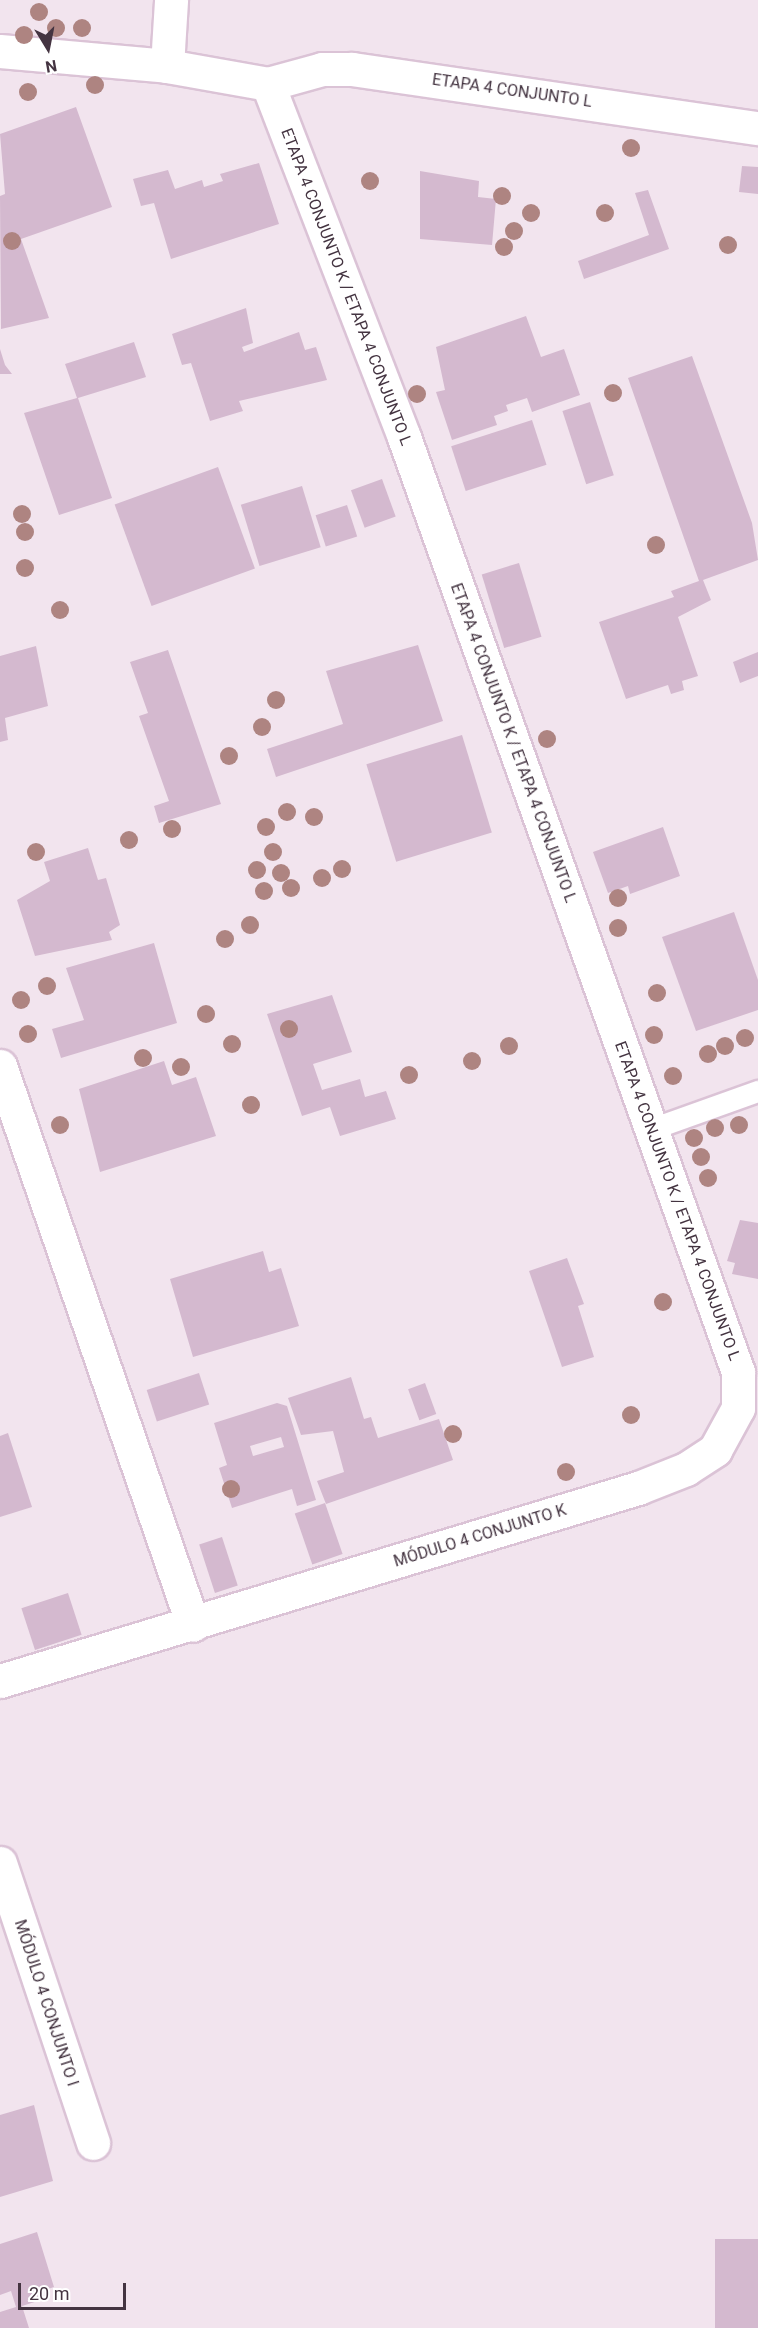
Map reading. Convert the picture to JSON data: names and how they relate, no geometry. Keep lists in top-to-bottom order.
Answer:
{
  "streets": {
    "street": [
      "ETAPA 4 CONJUNTO L",
      "ETAPA 4 CONJUNTO K / ETAPA 4 CONJUNTO L",
      "MÓDULO 4 CONJUNTO K",
      "MÓDULO 4 CONJUNTO I"
    ]
  },
  "crossings": [
    ["ETAPA 4 CONJUNTO L", "ETAPA 4 CONJUNTO K / ETAPA 4 CONJUNTO L"],
    ["ETAPA 4 CONJUNTO K / ETAPA 4 CONJUNTO L", "MÓDULO 4 CONJUNTO K"]
  ],
  "scale_bar": "20 m",
  "north": "bottom"
}
